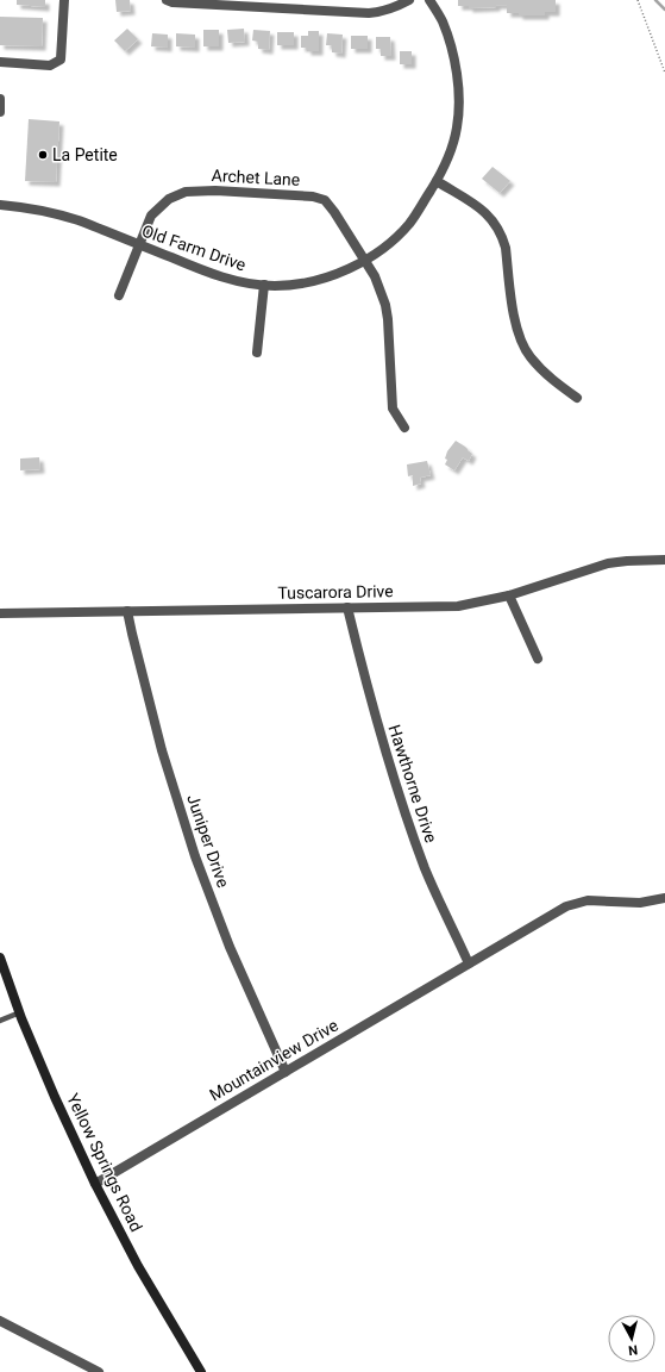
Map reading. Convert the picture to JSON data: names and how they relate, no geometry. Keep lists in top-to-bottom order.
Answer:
{
  "streets": {
    "main road": ["Yellow Springs Road"],
    "street": [
      "Archet Lane",
      "Old Farm Drive",
      "Tuscarora Drive",
      "Hawthorne Drive",
      "Juniper Drive",
      "Mountainview Drive"
    ]
  },
  "crossings": [
    ["Archet Lane", "Old Farm Drive"],
    ["Tuscarora Drive", "Hawthorne Drive"],
    ["Tuscarora Drive", "Juniper Drive"],
    ["Hawthorne Drive", "Mountainview Drive"],
    ["Juniper Drive", "Mountainview Drive"],
    ["Mountainview Drive", "Yellow Springs Road"]
  ],
  "places": ["La Petite"],
  "north": "bottom"
}
